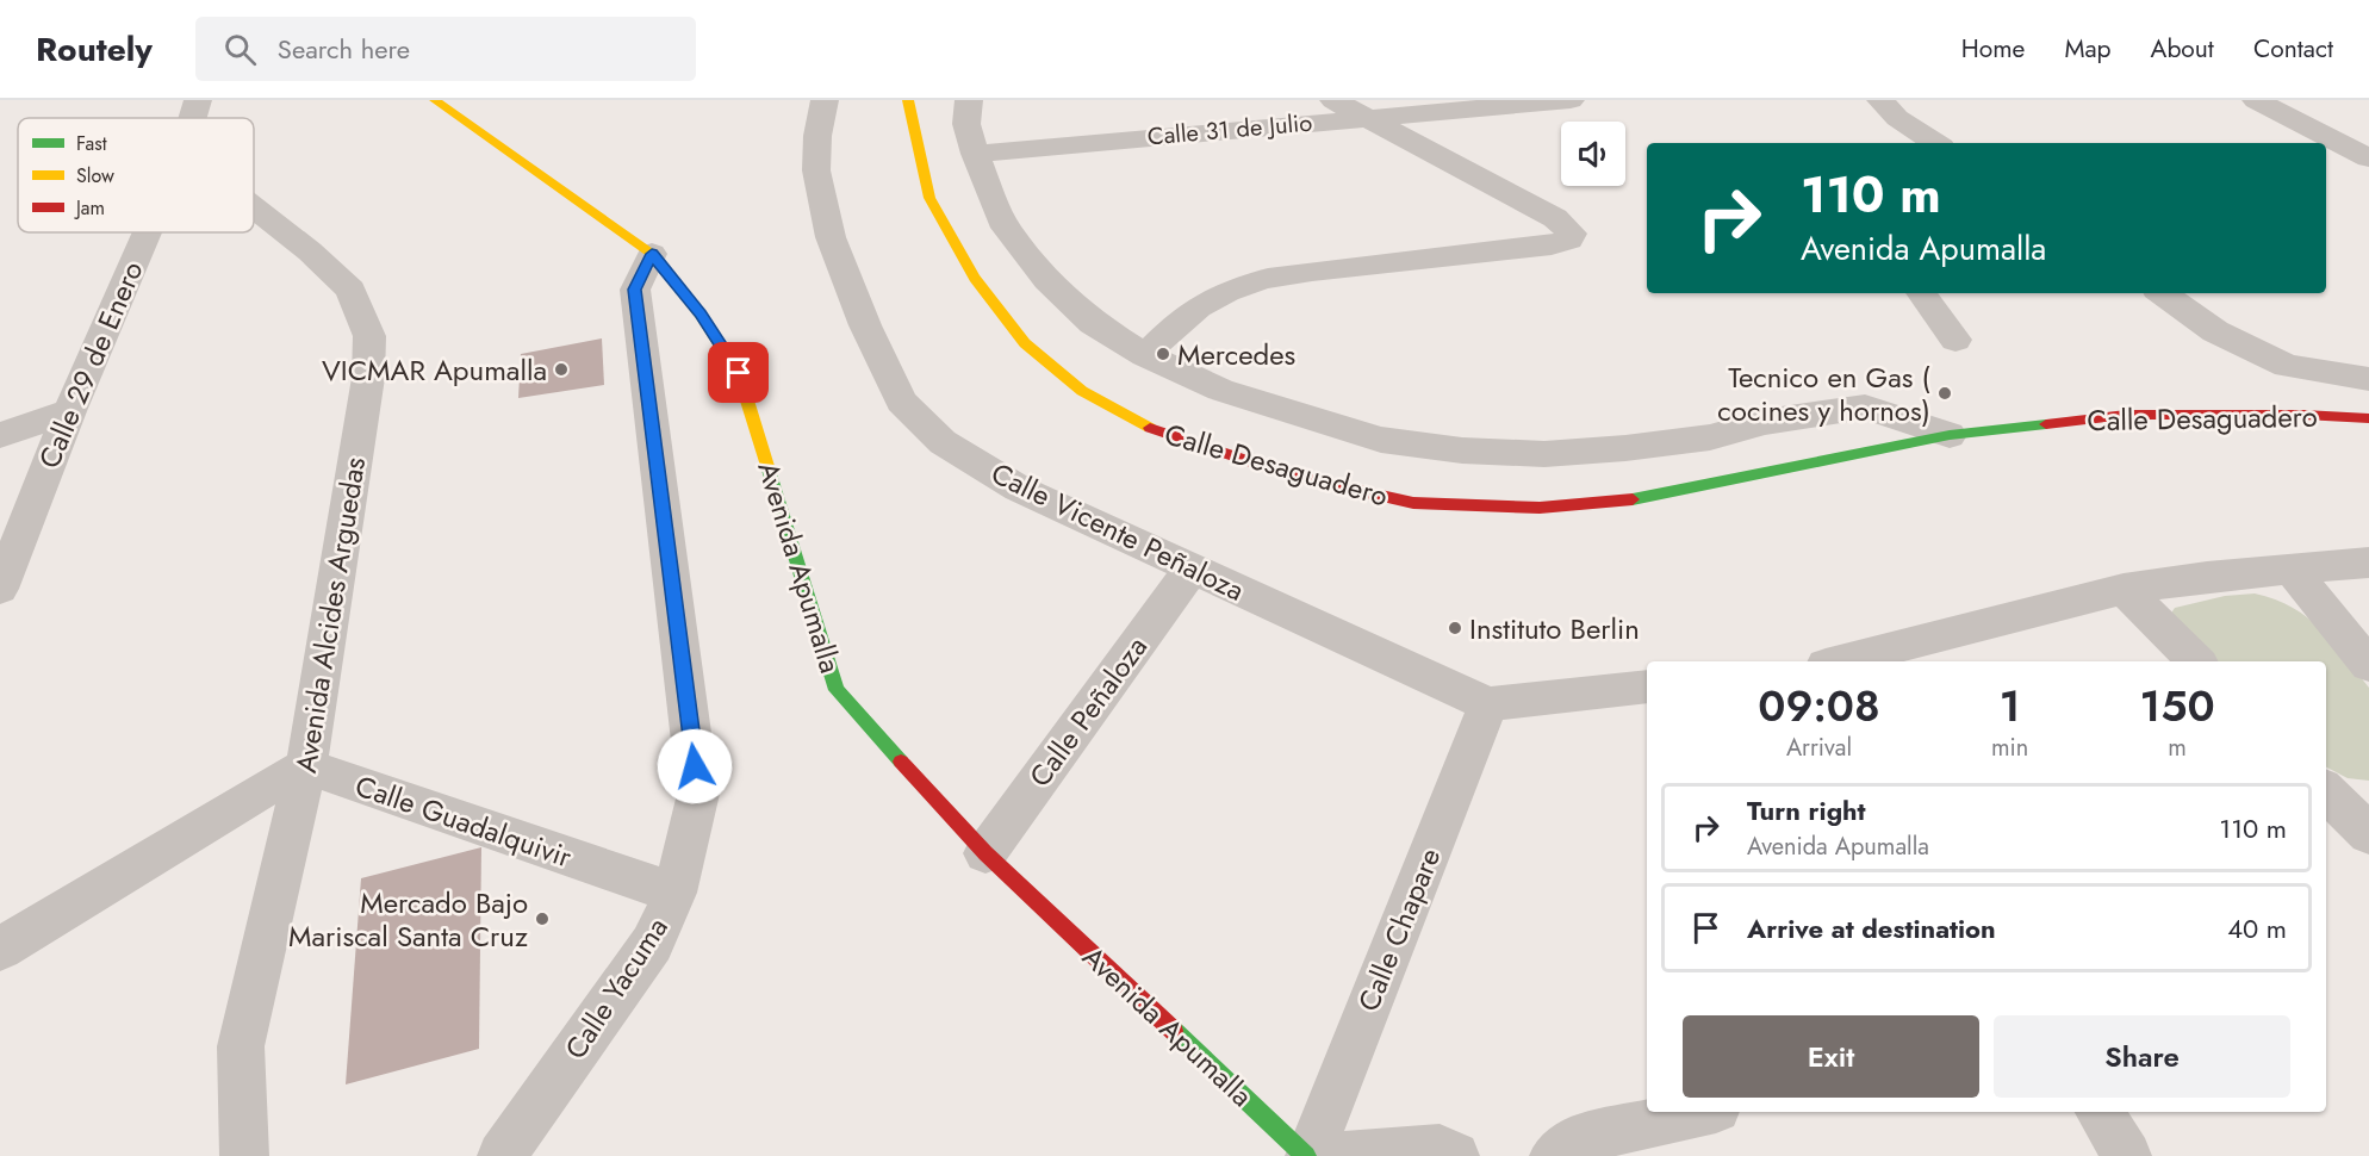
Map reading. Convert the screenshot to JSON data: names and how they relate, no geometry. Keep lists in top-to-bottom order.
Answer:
{
  "streets": {
    "street": [
      "Calle 31 de Julio",
      "Calle 29 de Enero",
      "Calle Desaguadero",
      "Calle Vicente Peñaloza",
      "Avenida Apumalla",
      "Avenida Alcides Arguedas",
      "Calle Peñaloza",
      "Calle Guadalquivir",
      "Calle Chapare",
      "Calle Yacuma"
    ]
  },
  "crossings": [
    ["Calle 31 de Julio", "Calle Desaguadero"],
    ["Calle Vicente Peñaloza", "Calle Peñaloza"],
    ["Calle Vicente Peñaloza", "Calle Chapare"],
    ["Avenida Apumalla", "Calle Peñaloza"],
    ["Avenida Apumalla", "Calle Chapare"],
    ["Avenida Apumalla", "Calle Yacuma"],
    ["Avenida Alcides Arguedas", "Calle Guadalquivir"],
    ["Calle Guadalquivir", "Calle Yacuma"]
  ],
  "places": [
    "Mercedes",
    "VICMAR Apumalla",
    "Tecnico en Gas ( cocines y hornos)",
    "Instituto Berlin",
    "Mercado Bajo Mariscal Santa Cruz"
  ],
  "legend": ["Fast", "Slow", "Jam"],
  "page": {
    "header": "Routely",
    "search": "Search here",
    "nav": [
      "Home",
      "Map",
      "About",
      "Contact"
    ],
    "turn": ["110 m", "Avenida Apumalla"],
    "eta": [
      "09:08",
      "Arrival",
      "1",
      "min",
      "150",
      "m"
    ],
    "list": [
      {
        "name": "Turn right",
        "note": "Avenida Apumalla",
        "value": "110 m"
      },
      {
        "name": "Arrive at destination",
        "value": "40 m"
      }
    ],
    "buttons": ["Exit", "Share"]
  }
}
